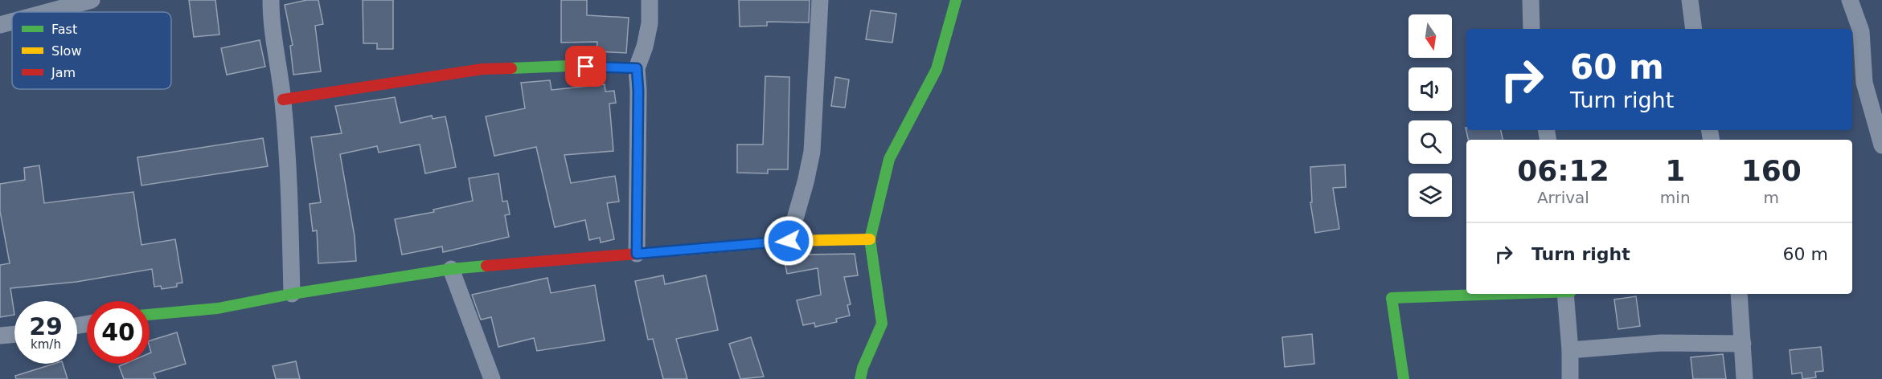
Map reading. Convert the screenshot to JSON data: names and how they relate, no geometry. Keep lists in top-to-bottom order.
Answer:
{
  "legend": ["Fast", "Slow", "Jam"],
  "north": "bottom",
  "page": {
    "turn": ["60 m", "Turn right"],
    "eta": [
      "06:12",
      "Arrival",
      "1",
      "min",
      "160",
      "m"
    ],
    "list": [
      {
        "name": "Turn right",
        "value": "60 m"
      }
    ],
    "speed": "29 km/h",
    "limit": "40"
  }
}
